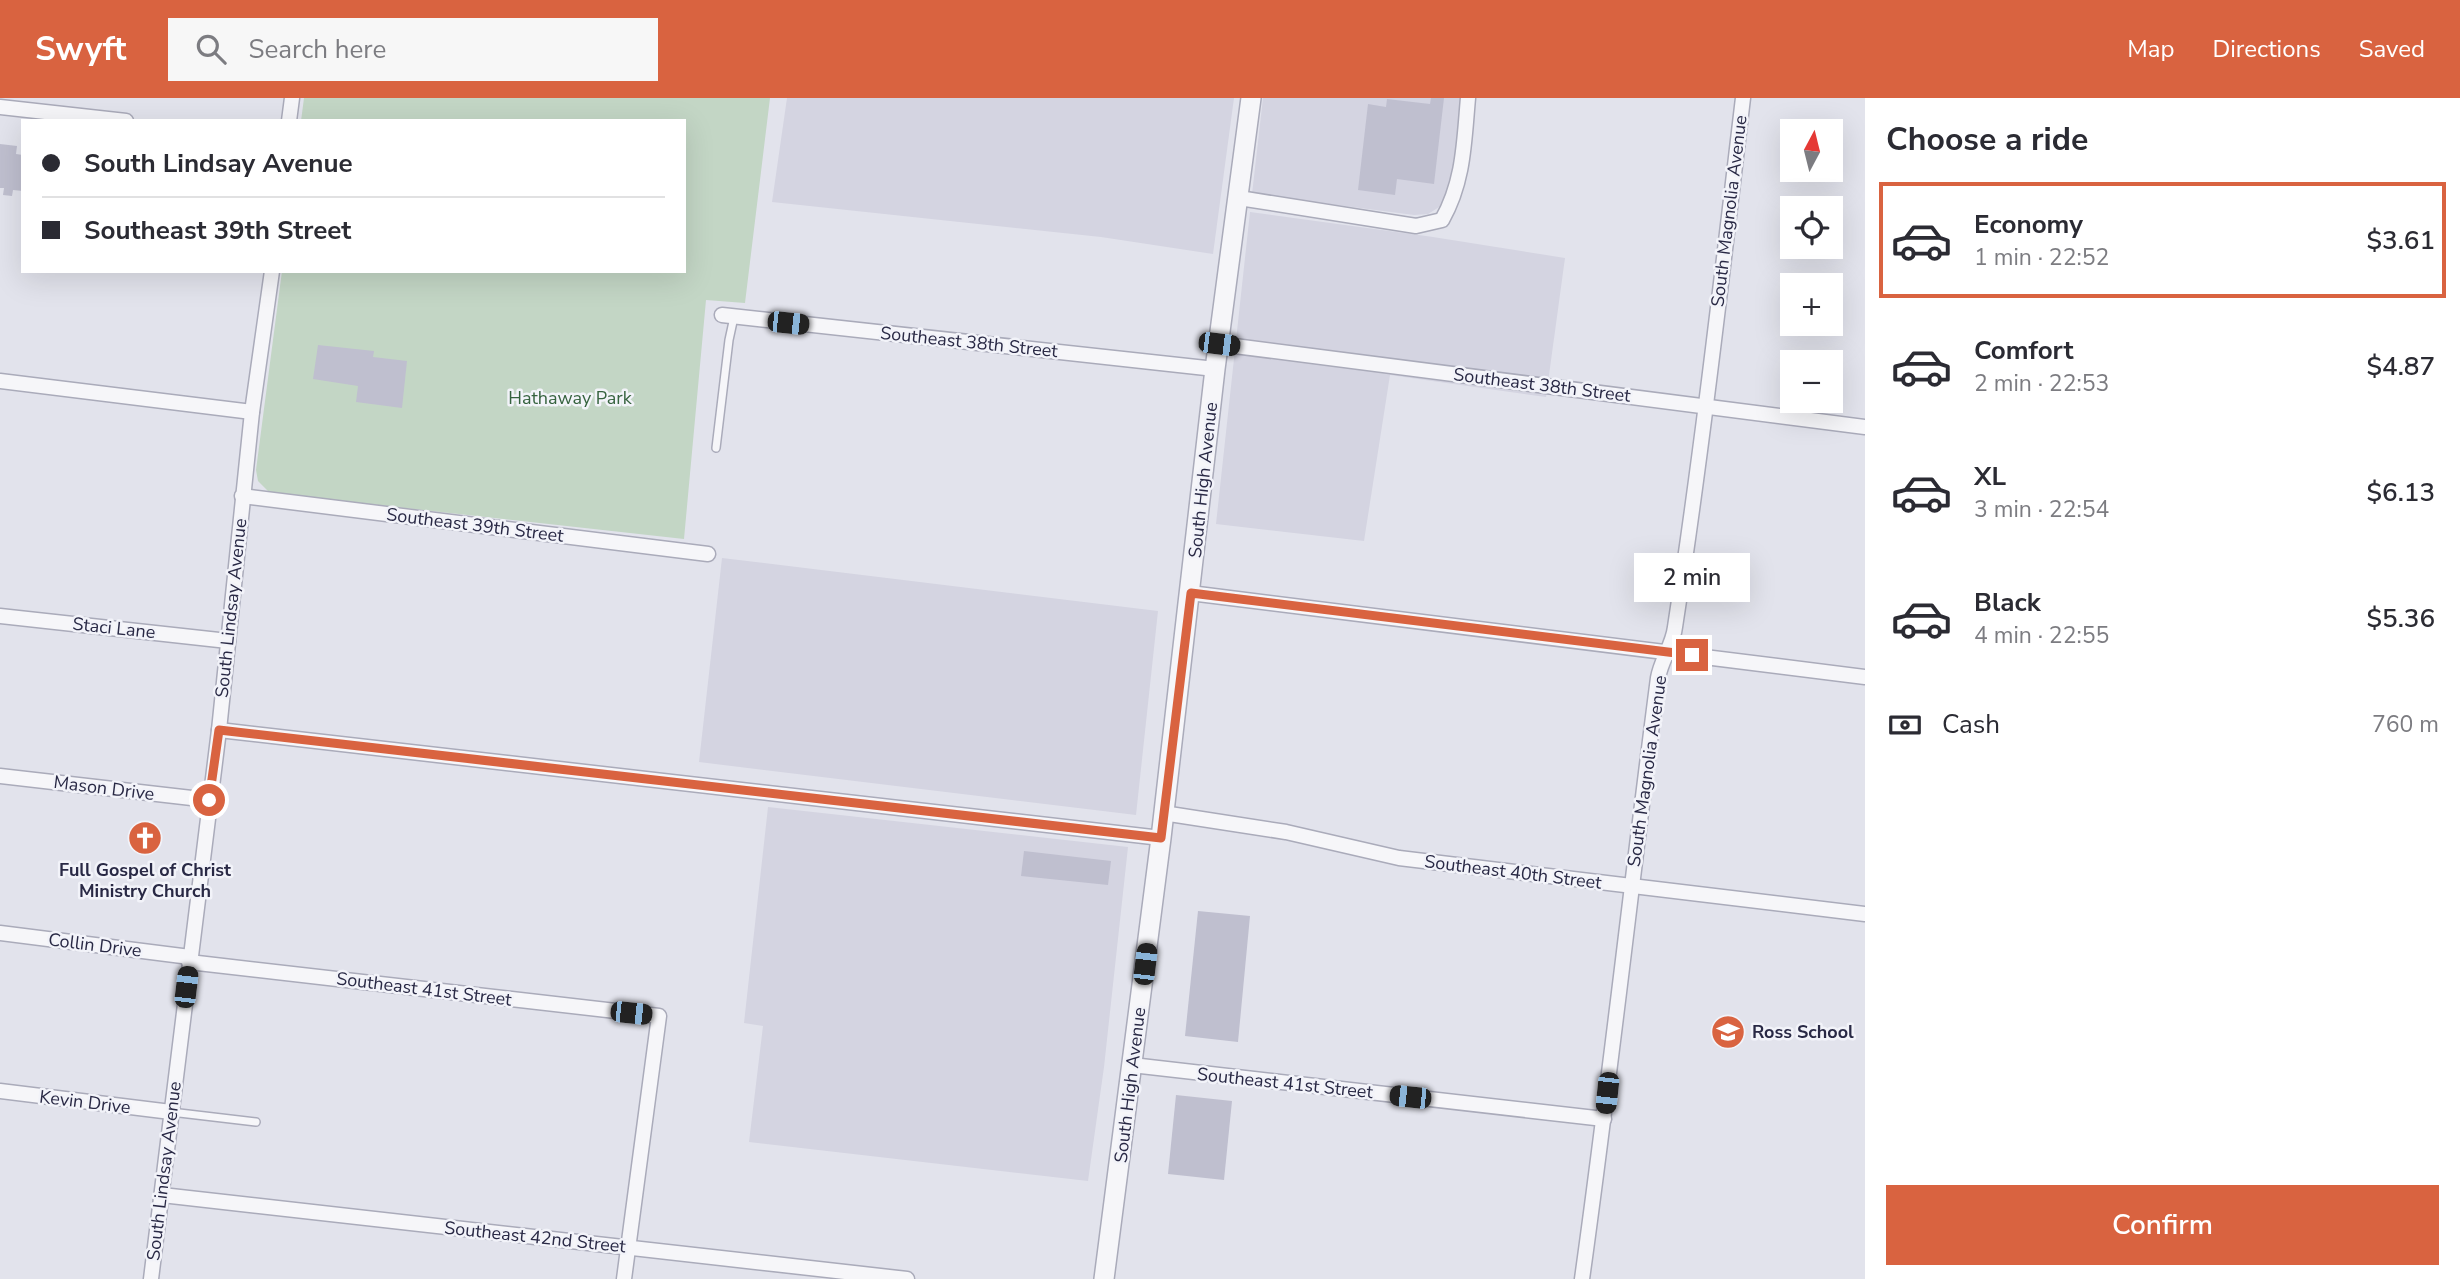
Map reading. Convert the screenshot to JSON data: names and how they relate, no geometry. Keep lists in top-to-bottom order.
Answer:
{
  "streets": {
    "street": [
      "South Magnolia Avenue",
      "Southeast 38th Street",
      "South High Avenue",
      "Southeast 39th Street",
      "South Lindsay Avenue",
      "Staci Lane",
      "Mason Drive",
      "Southeast 40th Street",
      "Collin Drive",
      "Southeast 41st Street",
      "Kevin Drive",
      "Southeast 42nd Street"
    ]
  },
  "crossings": [
    ["South Magnolia Avenue", "Southeast 38th Street"],
    ["South Magnolia Avenue", "Southeast 40th Street"],
    ["South Magnolia Avenue", "Southeast 41st Street"],
    ["Southeast 38th Street", "South High Avenue"],
    ["South High Avenue", "Southeast 40th Street"],
    ["South High Avenue", "Southeast 41st Street"],
    ["Southeast 39th Street", "South Lindsay Avenue"],
    ["South Lindsay Avenue", "Staci Lane"],
    ["South Lindsay Avenue", "Mason Drive"],
    ["South Lindsay Avenue", "Collin Drive"],
    ["South Lindsay Avenue", "Southeast 41st Street"],
    ["South Lindsay Avenue", "Kevin Drive"],
    ["South Lindsay Avenue", "Southeast 42nd Street"],
    ["Collin Drive", "Southeast 41st Street"],
    ["Southeast 41st Street", "Southeast 42nd Street"]
  ],
  "parks": ["Hathaway Park"],
  "places": {
    "church": ["Full Gospel of Christ Ministry Church"],
    "school or university": ["Ross School"]
  },
  "north": "top",
  "page": {
    "header": "Swyft",
    "search": "Search here",
    "nav": ["Map", "Directions", "Saved"],
    "heading": "Choose a ride",
    "map_buttons": ["+", "−"],
    "banner": ["South Lindsay Avenue", "Southeast 39th Street"],
    "list": [
      {
        "name": "Economy",
        "note": "1 min · 22:52",
        "value": "$3.61"
      },
      {
        "name": "Comfort",
        "note": "2 min · 22:53",
        "value": "$4.87"
      },
      {
        "name": "XL",
        "note": "3 min · 22:54",
        "value": "$6.13"
      },
      {
        "name": "Black",
        "note": "4 min · 22:55",
        "value": "$5.36"
      }
    ],
    "bubble": "2 min",
    "pay": ["Cash", "760 m"],
    "buttons": "Confirm"
  }
}
